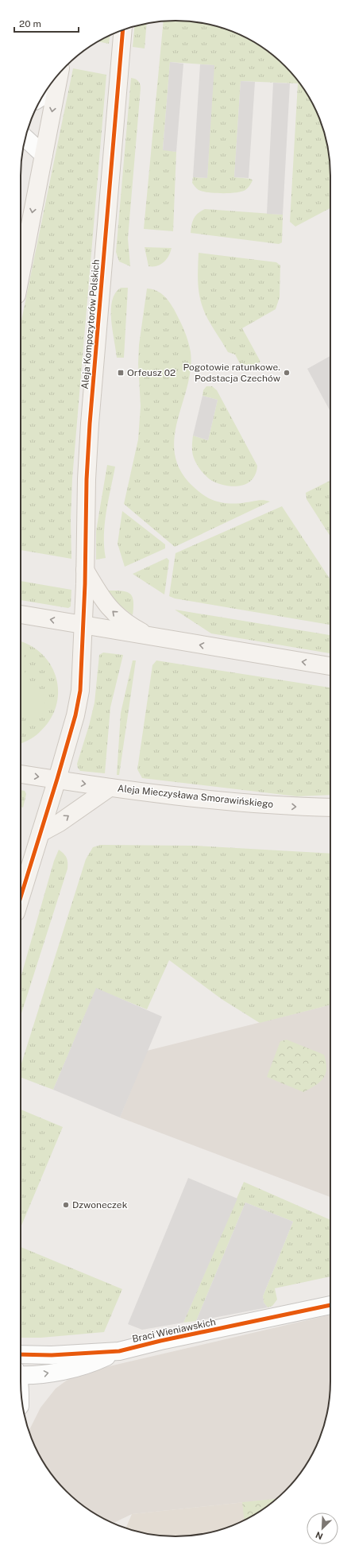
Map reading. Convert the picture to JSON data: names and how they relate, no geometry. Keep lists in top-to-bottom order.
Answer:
{
  "streets": {
    "street": ["Aleja Kompozytorów Polskich", "Aleja Mieczysława Smorawińskiego", "Braci Wieniawskich"]
  },
  "crossings": [
    ["Aleja Kompozytorów Polskich", "Aleja Mieczysława Smorawińskiego"]
  ],
  "places": {
    "transit": ["Orfeusz 02"],
    "other": ["Pogotowie ratunkowe. Podstacja Czechów", "Dzwoneczek"]
  },
  "scale_bar": "20 m",
  "north": "bottom left"
}
